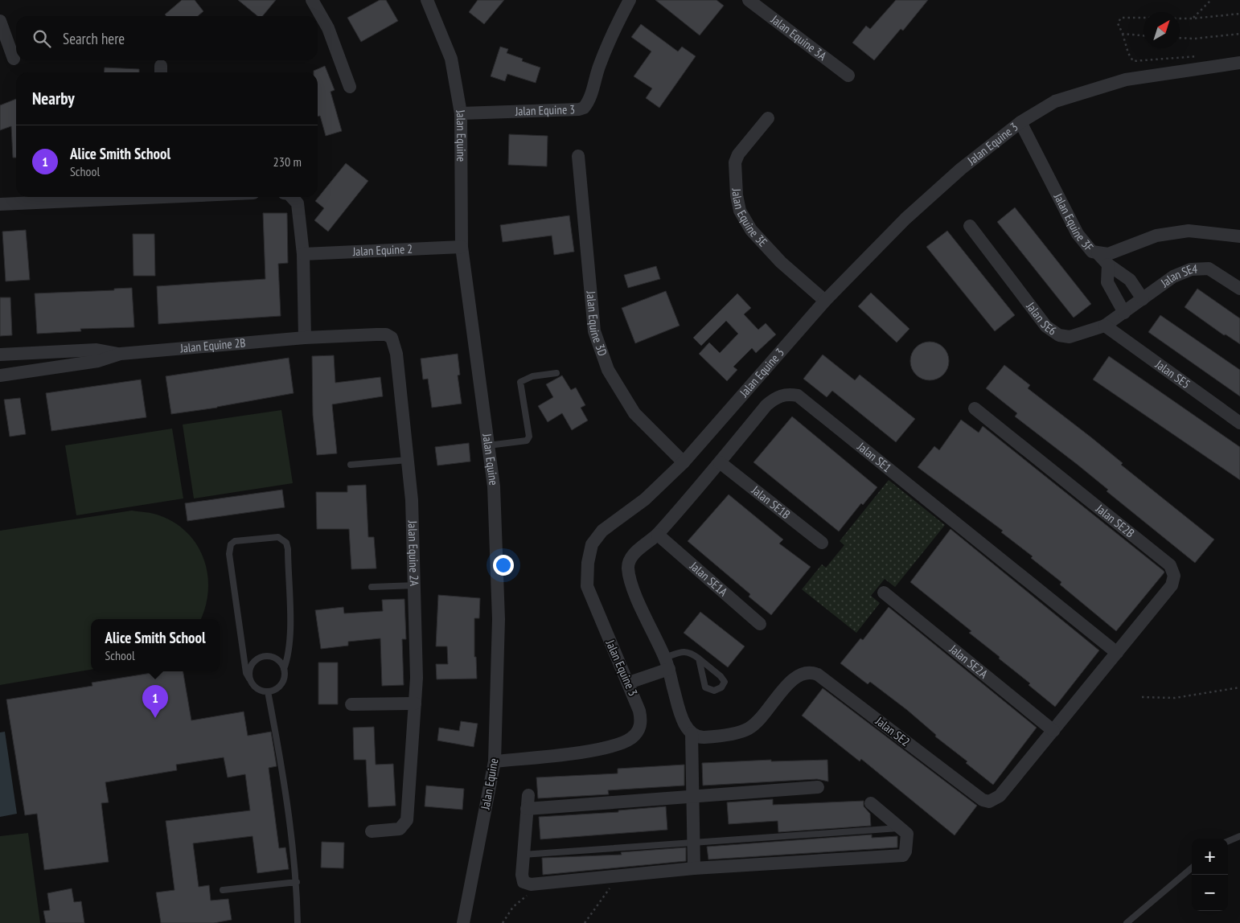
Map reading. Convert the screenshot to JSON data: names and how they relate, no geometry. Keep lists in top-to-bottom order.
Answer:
{
  "streets": {
    "street": [
      "Jalan Equine 3A",
      "Jalan Equine 3",
      "Jalan Equine",
      "Jalan Equine 3E",
      "Jalan Equine 3F",
      "Jalan Equine 2",
      "Jalan SE4",
      "Jalan SE6",
      "Jalan Equine 3D",
      "Jalan Equine 2B",
      "Jalan SE5",
      "Jalan SE1",
      "Jalan SE1B",
      "Jalan SE2B",
      "Jalan Equine 2A",
      "Jalan SE1A",
      "Jalan SE2A",
      "Jalan SE2"
    ]
  },
  "crossings": [
    ["Jalan Equine 3", "Jalan Equine"],
    ["Jalan Equine 3", "Jalan Equine 3E"],
    ["Jalan Equine 3", "Jalan Equine 3F"],
    ["Jalan Equine 3", "Jalan Equine 3D"],
    ["Jalan Equine", "Jalan Equine 2"],
    ["Jalan SE4", "Jalan SE6"],
    ["Jalan SE6", "Jalan SE5"],
    ["Jalan Equine 2B", "Jalan Equine 2A"],
    ["Jalan SE1", "Jalan SE1B"],
    ["Jalan SE1", "Jalan SE2B"],
    ["Jalan SE1", "Jalan SE1A"],
    ["Jalan SE1", "Jalan SE2"],
    ["Jalan SE2B", "Jalan SE2"],
    ["Jalan SE2A", "Jalan SE2"]
  ],
  "north": "top right",
  "page": {
    "search": "Search here",
    "heading": "Nearby",
    "list": [
      {
        "mark": "1",
        "name": "Alice Smith School",
        "note": "School",
        "value": "230 m"
      }
    ],
    "popup": ["Alice Smith School", "School"],
    "pins": "1",
    "map_buttons": ["+", "−"]
  }
}
